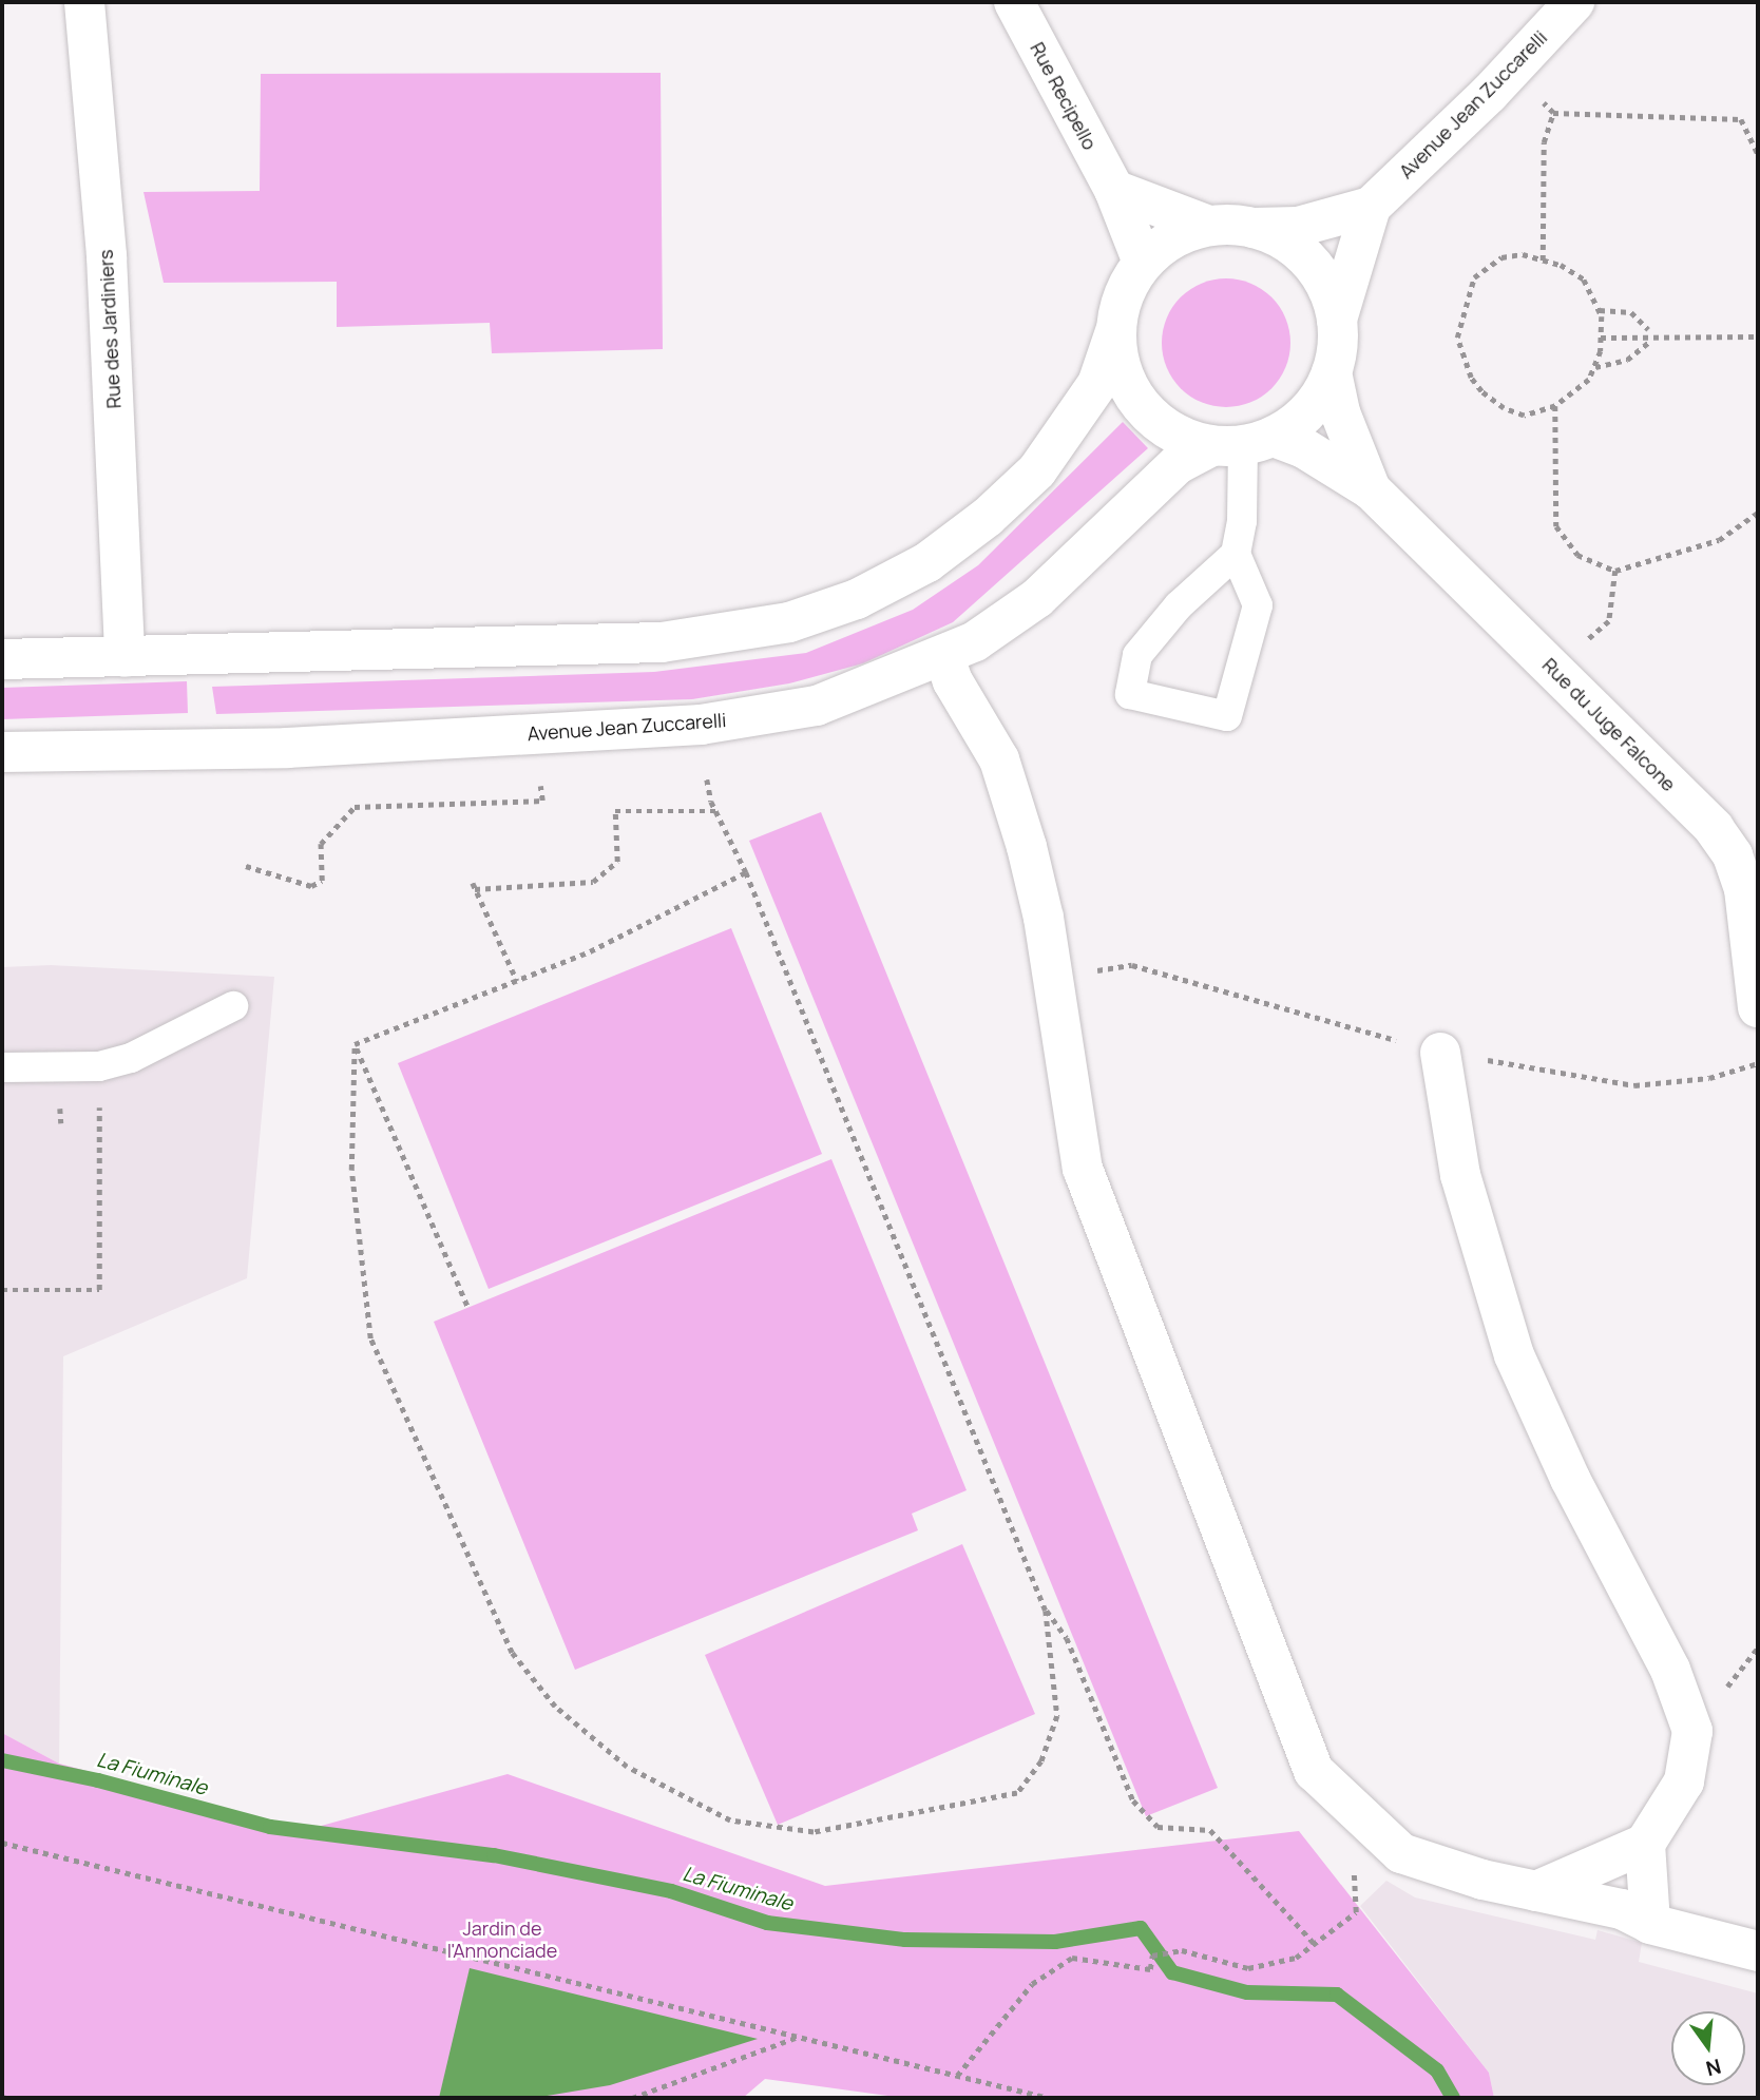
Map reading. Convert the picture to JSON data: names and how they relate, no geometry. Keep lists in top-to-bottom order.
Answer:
{
  "streets": {
    "street": [
      "Rue Recipello",
      "Avenue Jean Zuccarelli",
      "Rue des Jardiniers",
      "Rue du Juge Falcone"
    ]
  },
  "crossings": [
    ["Rue Recipello", "Avenue Jean Zuccarelli"],
    ["Rue Recipello", "Rue du Juge Falcone"],
    ["Avenue Jean Zuccarelli", "Rue du Juge Falcone"]
  ],
  "water": ["La Fiuminale"],
  "parks": ["Jardin de l'Annonciade"],
  "north": "bottom"
}
